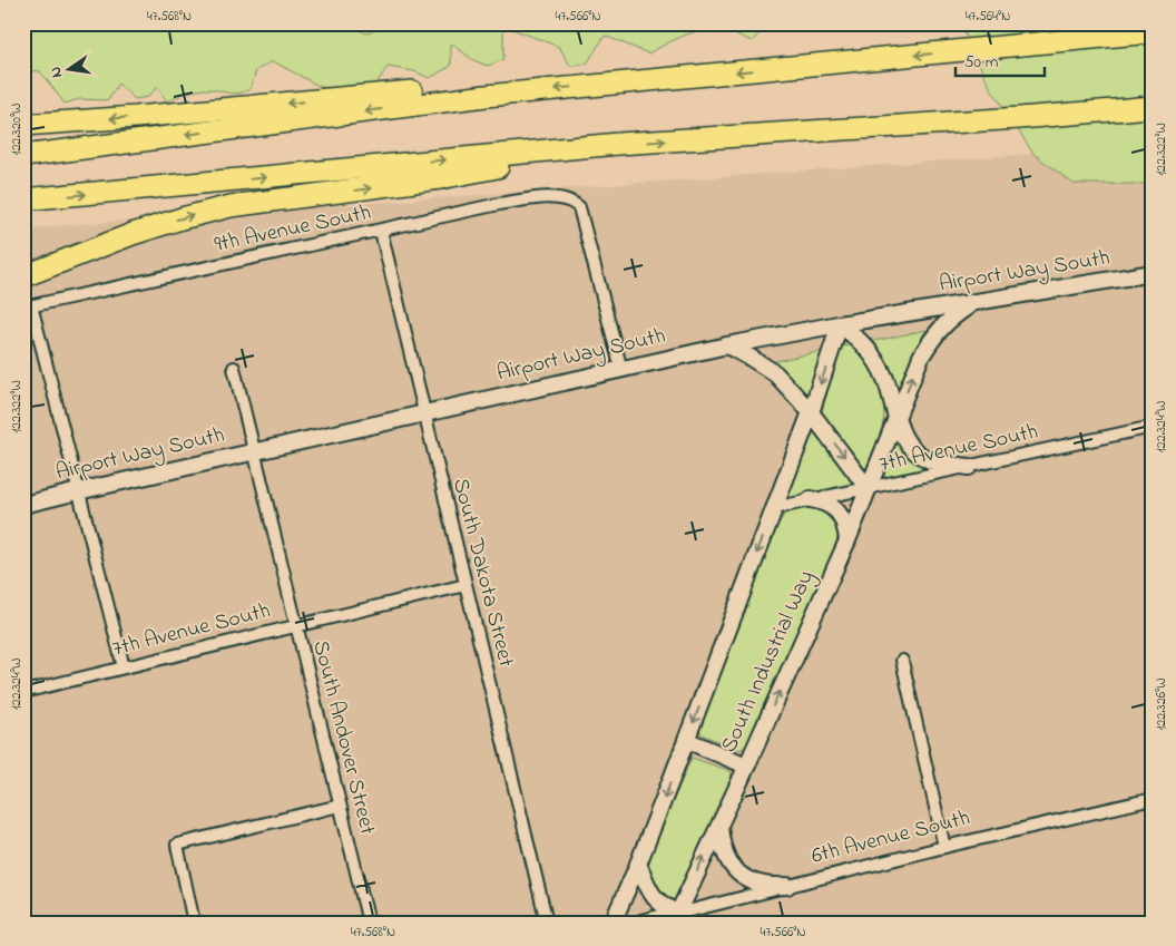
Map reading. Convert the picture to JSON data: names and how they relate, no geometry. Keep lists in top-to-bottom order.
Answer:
{
  "streets": {
    "street": [
      "9th Avenue South",
      "Airport Way South",
      "7th Avenue South",
      "South Dakota Street",
      "South Industrial Way",
      "South Andover Street",
      "6th Avenue South"
    ]
  },
  "crossings": [
    ["9th Avenue South", "Airport Way South"],
    ["9th Avenue South", "South Dakota Street"],
    ["Airport Way South", "South Dakota Street"],
    ["Airport Way South", "South Industrial Way"],
    ["Airport Way South", "South Andover Street"],
    ["7th Avenue South", "South Dakota Street"],
    ["7th Avenue South", "South Industrial Way"],
    ["7th Avenue South", "South Andover Street"],
    ["South Industrial Way", "6th Avenue South"]
  ],
  "scale_bar": "50 m",
  "north": "left",
  "coordinates": [
    "47.568°N",
    "47.566°N",
    "47.564°N",
    "122.320°W",
    "122.322°W",
    "122.324°W",
    "122.326°W"
  ]
}
